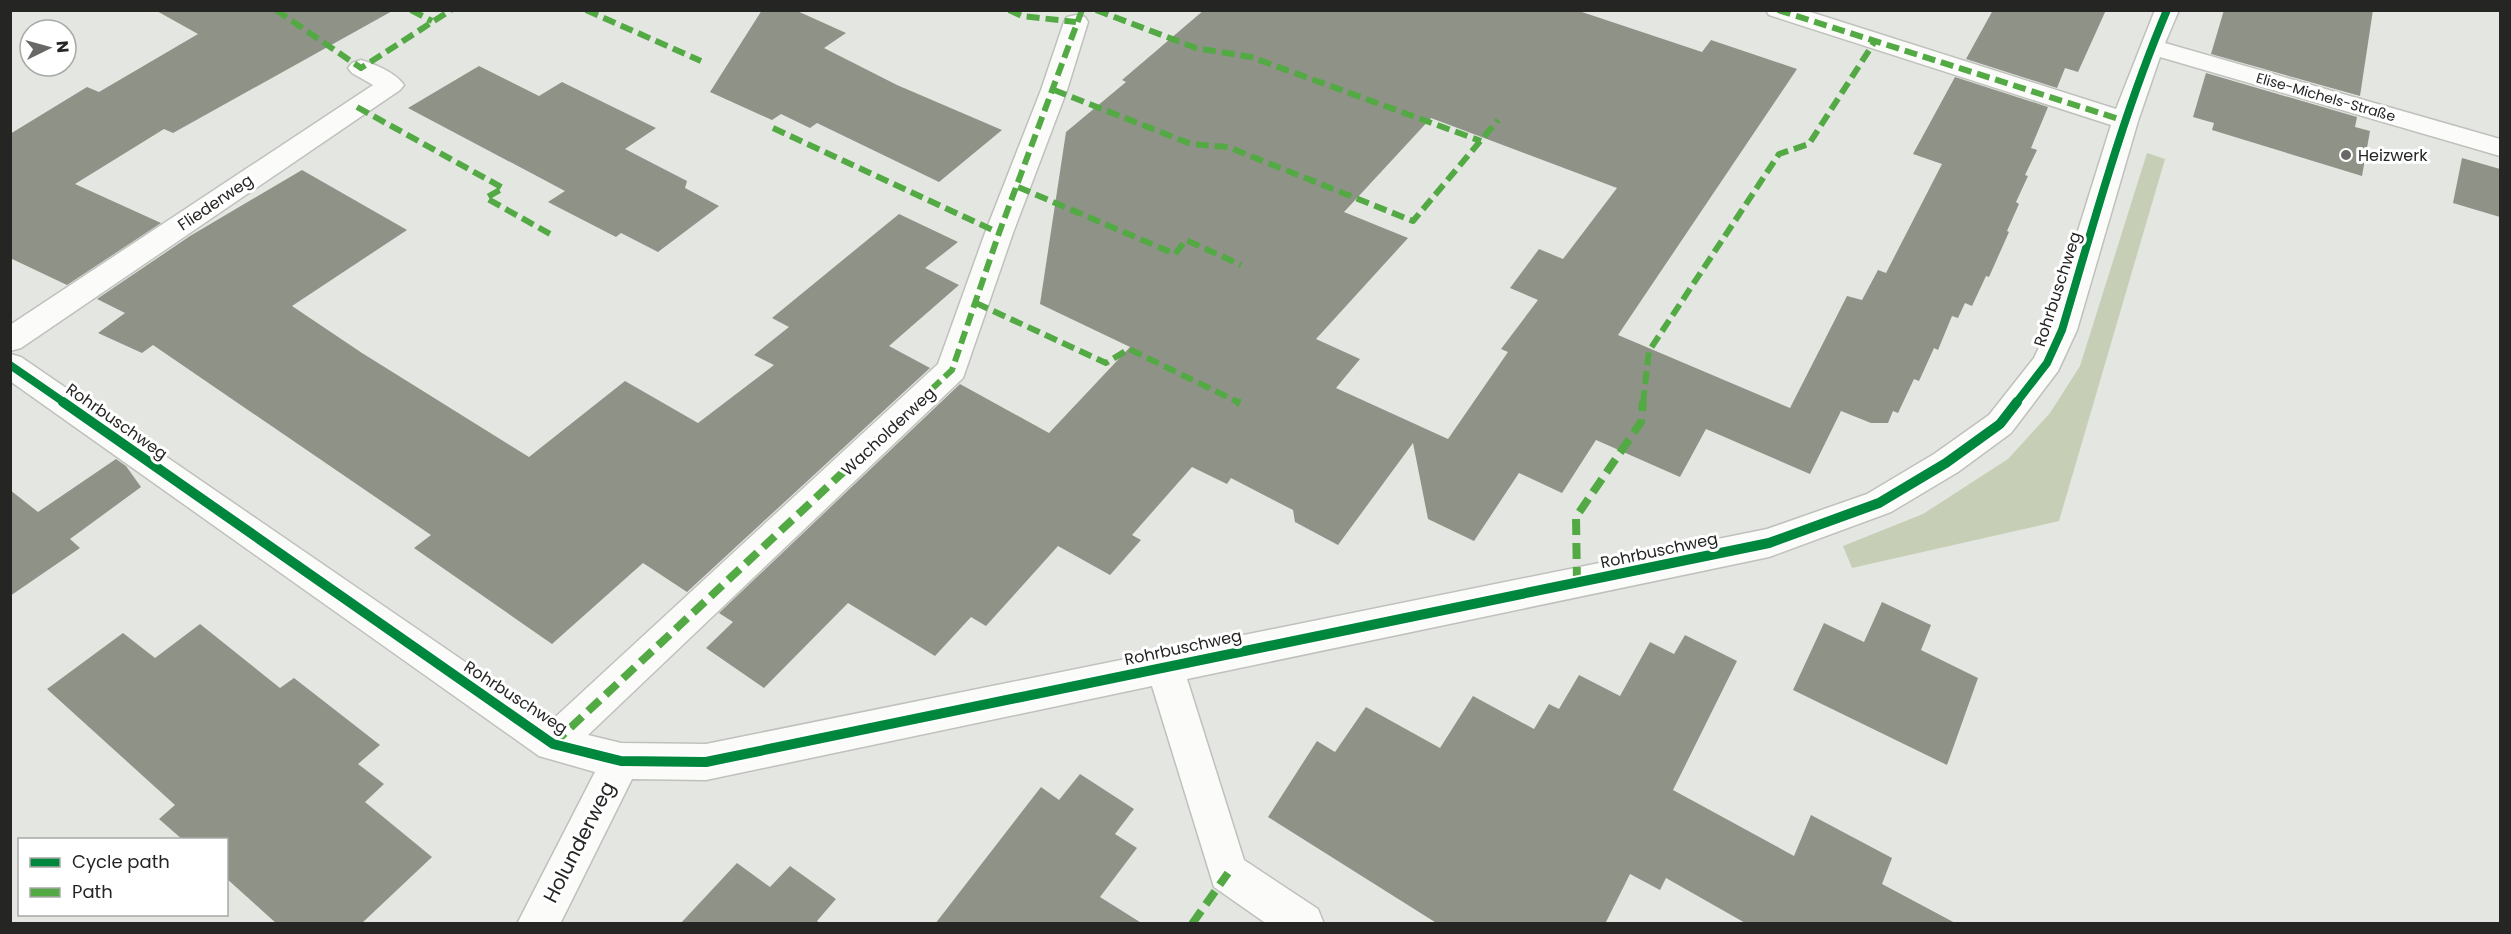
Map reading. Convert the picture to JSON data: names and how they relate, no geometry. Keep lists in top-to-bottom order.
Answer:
{
  "streets": {
    "street": [
      "Elise-Michels-Straße",
      "Fliederweg",
      "Rohrbuschweg",
      "Wacholderweg",
      "Holunderweg"
    ]
  },
  "crossings": [
    ["Elise-Michels-Straße", "Rohrbuschweg"],
    ["Rohrbuschweg", "Wacholderweg"],
    ["Rohrbuschweg", "Holunderweg"]
  ],
  "places": ["Heizwerk"],
  "legend": ["Cycle path", "Path"],
  "north": "right"
}
